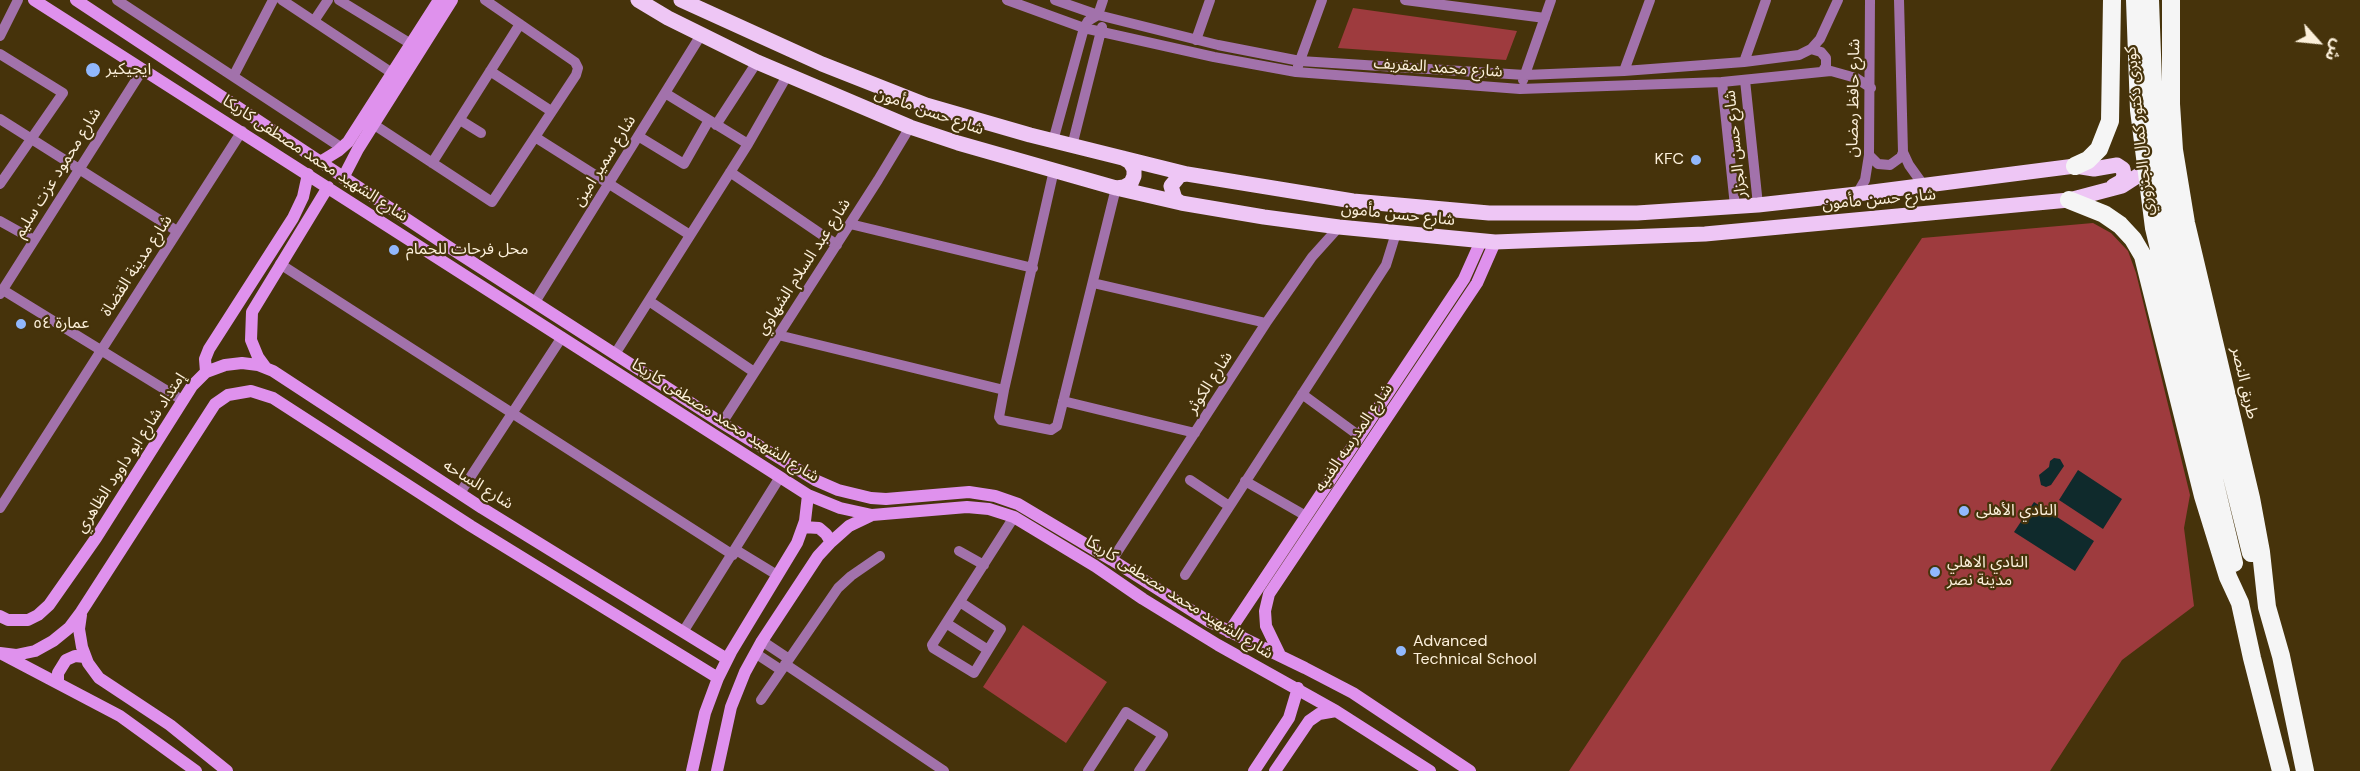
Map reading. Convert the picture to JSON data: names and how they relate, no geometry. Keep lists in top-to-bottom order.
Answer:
{
  "streets": {
    "highway": ["كوبرى دكتور كمال الجنزوري", "طريق النصر"],
    "main road": [
      "شارع حسن مأمون",
      "شارع الشهيد محمد مصطفى كاريكا",
      "شارع المدرسه الفنيه",
      "إمتداد شارع ابو داوود الظاهري",
      "شارع الساحه"
    ],
    "street": [
      "شارع محمد المقريف",
      "شارع حافظ رمضان",
      "شارع حسن الجزار",
      "شارع سمير امين",
      "شارع محمود عزت سليم",
      "شارع مدينة القضاة",
      "شارع عبد السلام الشهاوي",
      "شارع الكوثر"
    ]
  },
  "crossings": [
    ["شارع محمد المقريف", "شارع حافظ رمضان"],
    ["شارع محمد المقريف", "شارع حسن الجزار"],
    ["شارع حافظ رمضان", "شارع حسن مأمون"],
    ["شارع حسن مأمون", "شارع حسن الجزار"],
    ["شارع حسن مأمون", "شارع سمير امين"],
    ["شارع حسن مأمون", "شارع عبد السلام الشهاوي"],
    ["شارع حسن مأمون", "شارع الكوثر"],
    ["شارع حسن مأمون", "طريق النصر"],
    ["شارع حسن مأمون", "شارع المدرسه الفنيه"],
    ["كوبرى دكتور كمال الجنزوري", "طريق النصر"],
    ["شارع الشهيد محمد مصطفى كاريكا", "شارع سمير امين"],
    ["شارع الشهيد محمد مصطفى كاريكا", "شارع محمود عزت سليم"],
    ["شارع الشهيد محمد مصطفى كاريكا", "شارع مدينة القضاة"],
    ["شارع الشهيد محمد مصطفى كاريكا", "شارع عبد السلام الشهاوي"],
    ["شارع الشهيد محمد مصطفى كاريكا", "شارع الكوثر"],
    ["شارع الشهيد محمد مصطفى كاريكا", "شارع المدرسه الفنيه"],
    ["شارع الشهيد محمد مصطفى كاريكا", "إمتداد شارع ابو داوود الظاهري"],
    ["إمتداد شارع ابو داوود الظاهري", "شارع الساحه"]
  ],
  "places": [
    "ايجيكير",
    "KFC",
    "محل فرحات للحمام",
    "عمارة ٥٤",
    "النادي الأهلى",
    "النادي الاهلي مدينة نصر",
    "Advanced Technical School"
  ],
  "north": "bottom right"
}
